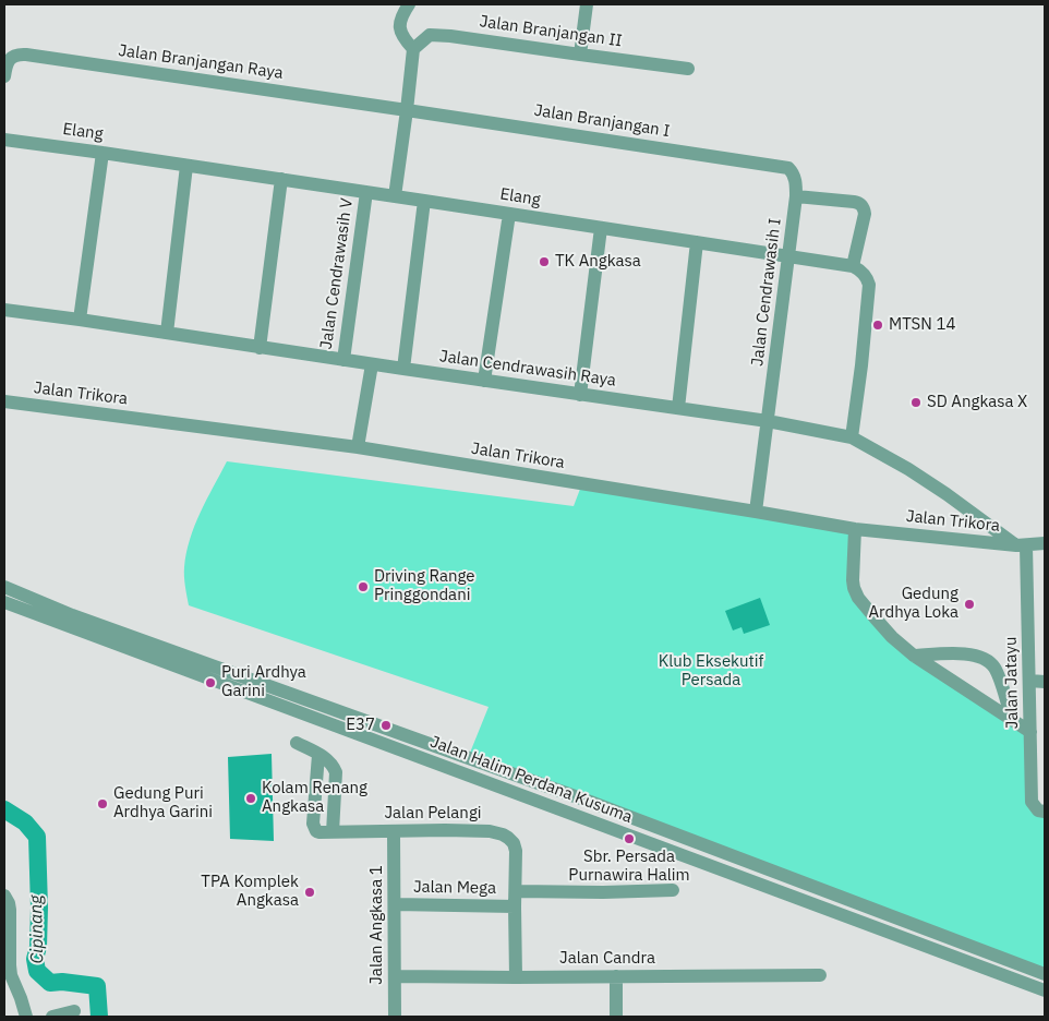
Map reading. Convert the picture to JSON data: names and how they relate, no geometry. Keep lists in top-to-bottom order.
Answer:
{
  "streets": {
    "street": [
      "Jalan Branjangan II",
      "Jalan Branjangan Raya",
      "Jalan Branjangan I",
      "Elang",
      "Jalan Cendrawasih V",
      "Jalan Cendrawasih I",
      "Jalan Cendrawasih Raya",
      "Jalan Trikora",
      "Jalan Jatayu",
      "Jalan Halim Perdana Kusuma",
      "Jalan Pelangi",
      "Jalan Mega",
      "Jalan Angkasa 1",
      "Jalan Candra"
    ]
  },
  "crossings": [
    ["Jalan Branjangan Raya", "Jalan Branjangan I"],
    ["Jalan Branjangan I", "Jalan Cendrawasih I"],
    ["Elang", "Jalan Cendrawasih V"],
    ["Elang", "Jalan Cendrawasih I"],
    ["Jalan Cendrawasih V", "Jalan Cendrawasih Raya"],
    ["Jalan Cendrawasih I", "Jalan Cendrawasih Raya"],
    ["Jalan Cendrawasih I", "Jalan Trikora"],
    ["Jalan Cendrawasih Raya", "Jalan Trikora"],
    ["Jalan Cendrawasih Raya", "Jalan Jatayu"],
    ["Jalan Trikora", "Jalan Jatayu"],
    ["Jalan Pelangi", "Jalan Mega"],
    ["Jalan Pelangi", "Jalan Angkasa 1"],
    ["Jalan Pelangi", "Jalan Candra"],
    ["Jalan Mega", "Jalan Angkasa 1"],
    ["Jalan Angkasa 1", "Jalan Candra"]
  ],
  "water": ["Cipinang"],
  "parks": ["Klub Eksekutif Persada"],
  "places": [
    "TK Angkasa",
    "MTSN 14",
    "SD Angkasa X",
    "Driving Range Pringgondani",
    "Gedung Ardhya Loka",
    "Puri Ardhya Garini",
    "E37",
    "Kolam Renang Angkasa",
    "Gedung Puri Ardhya Garini",
    "Sbr. Persada Purnawira Halim",
    "TPA Komplek Angkasa"
  ]
}
